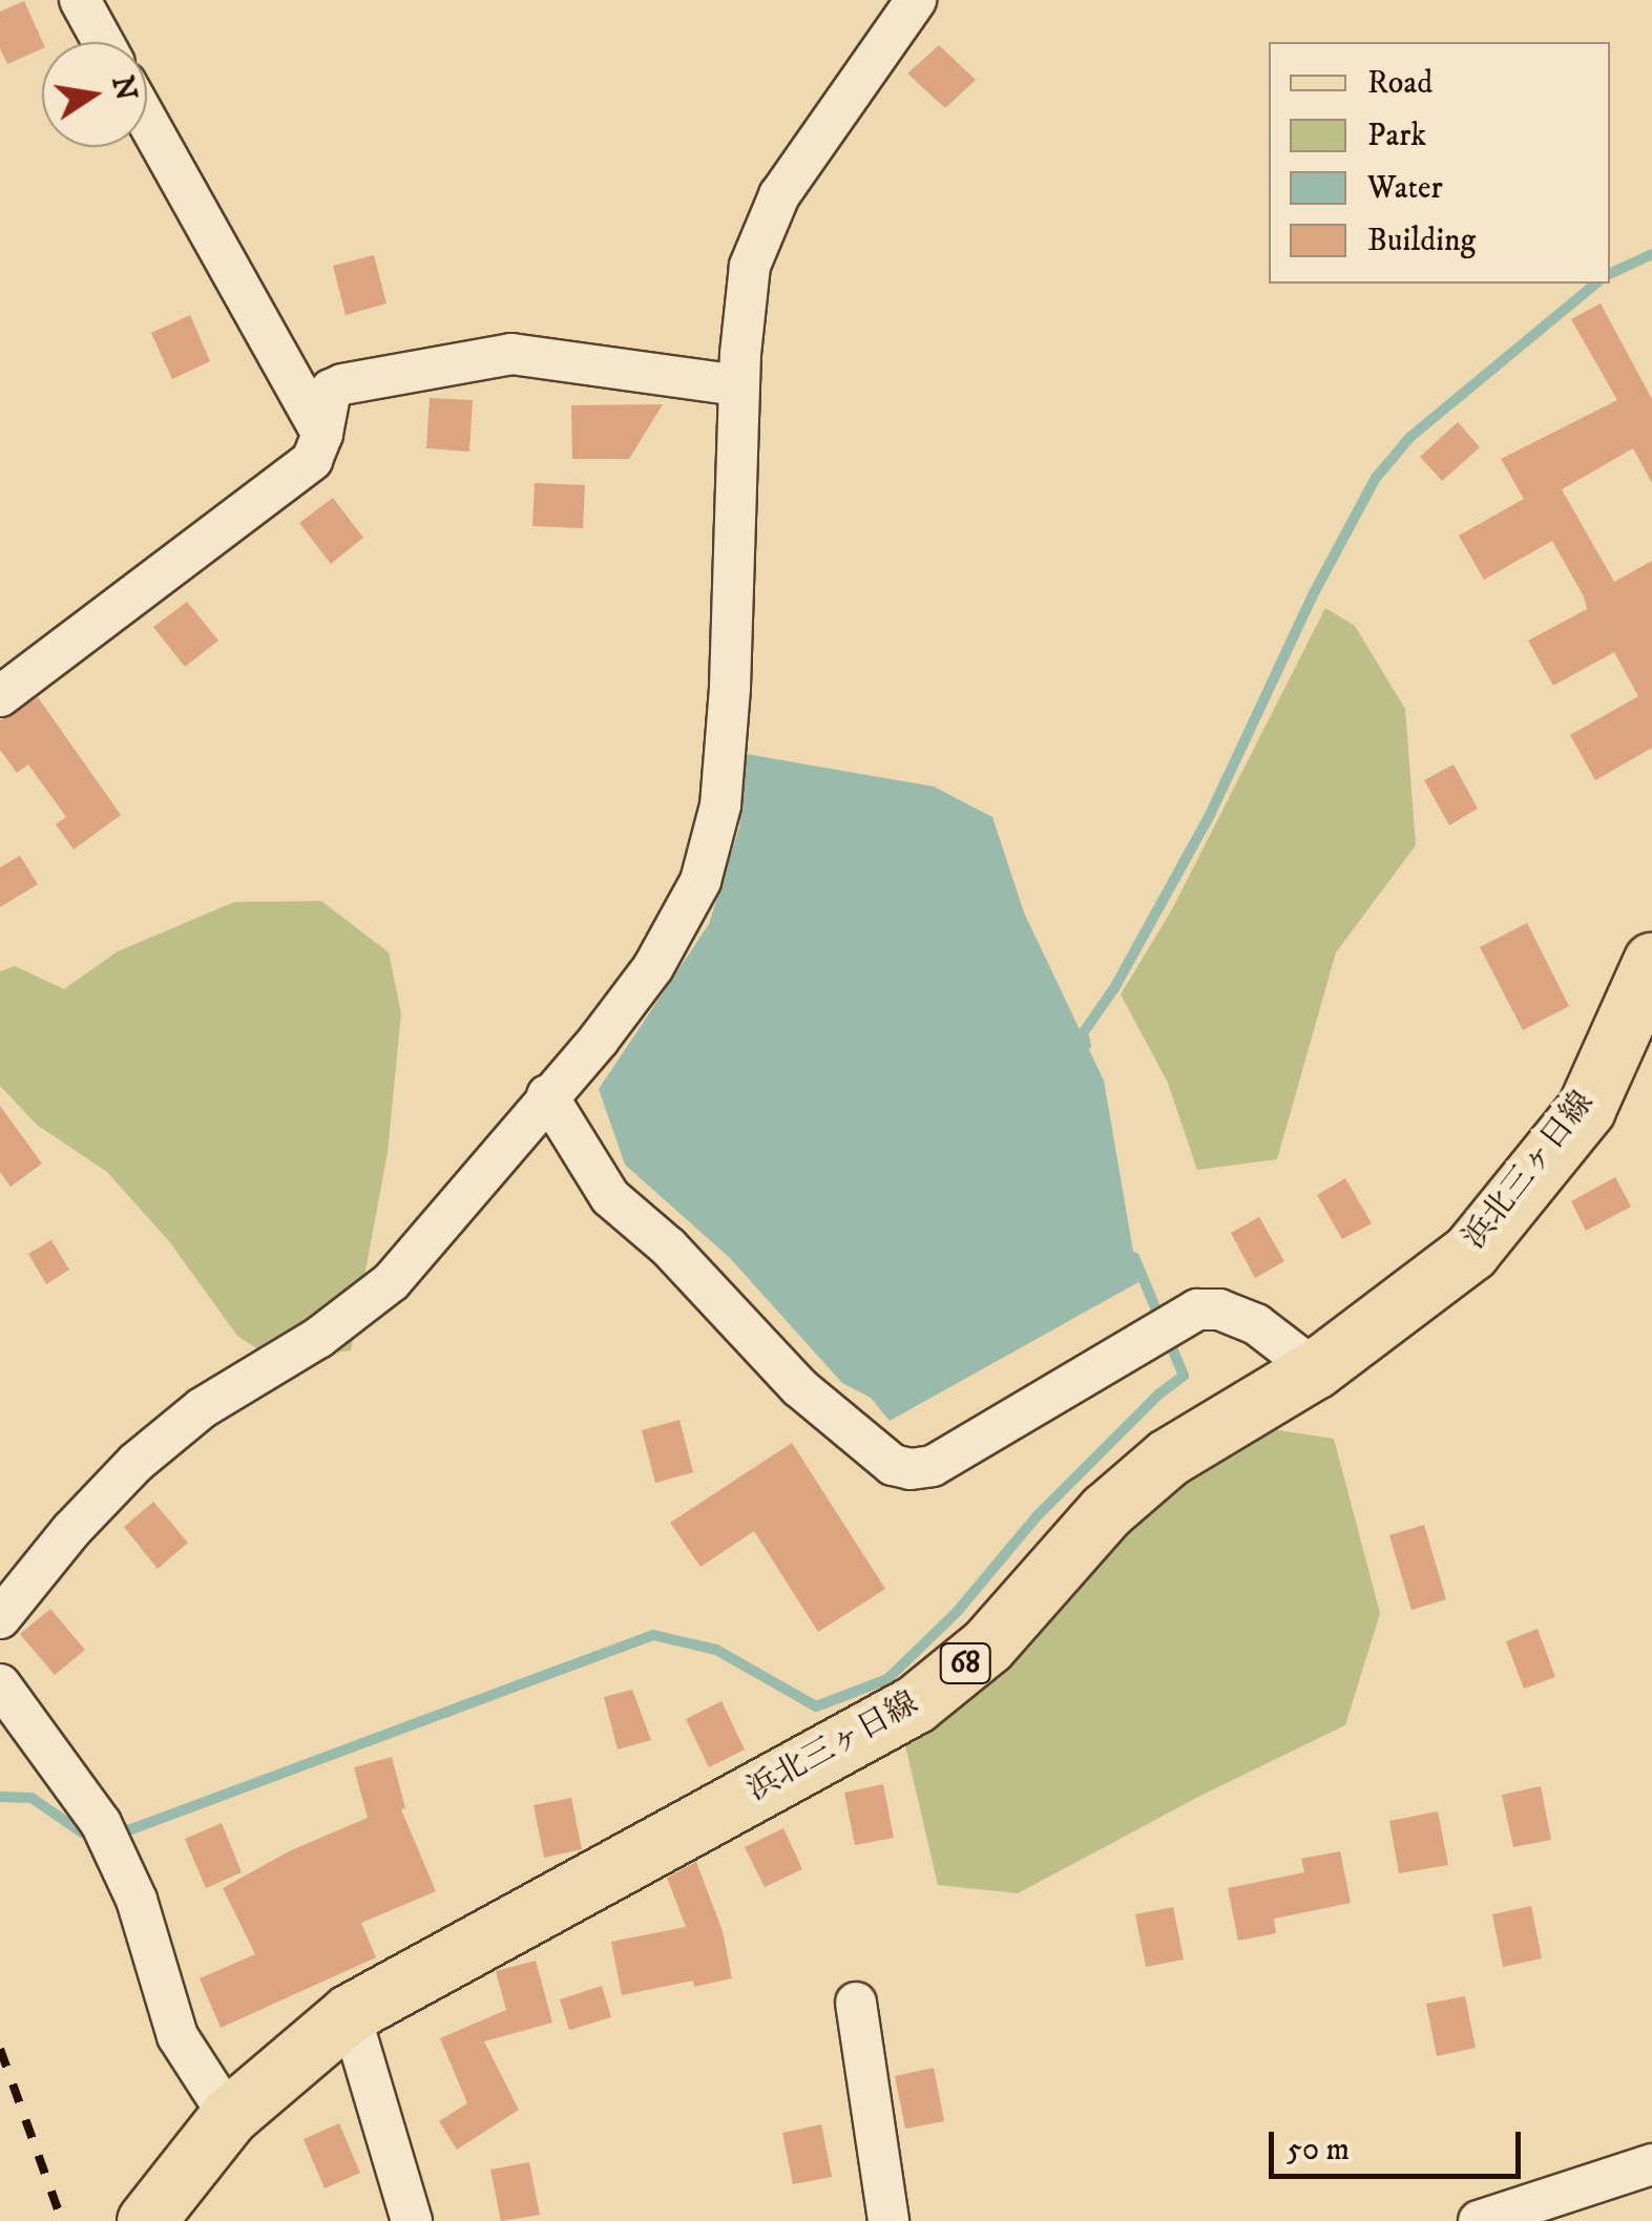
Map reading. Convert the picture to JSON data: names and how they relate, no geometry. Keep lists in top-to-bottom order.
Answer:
{
  "streets": {
    "main road": ["浜北三ヶ日線", "68"]
  },
  "legend": [
    "Road",
    "Park",
    "Water",
    "Building"
  ],
  "scale_bar": "50 m",
  "north": "right"
}
